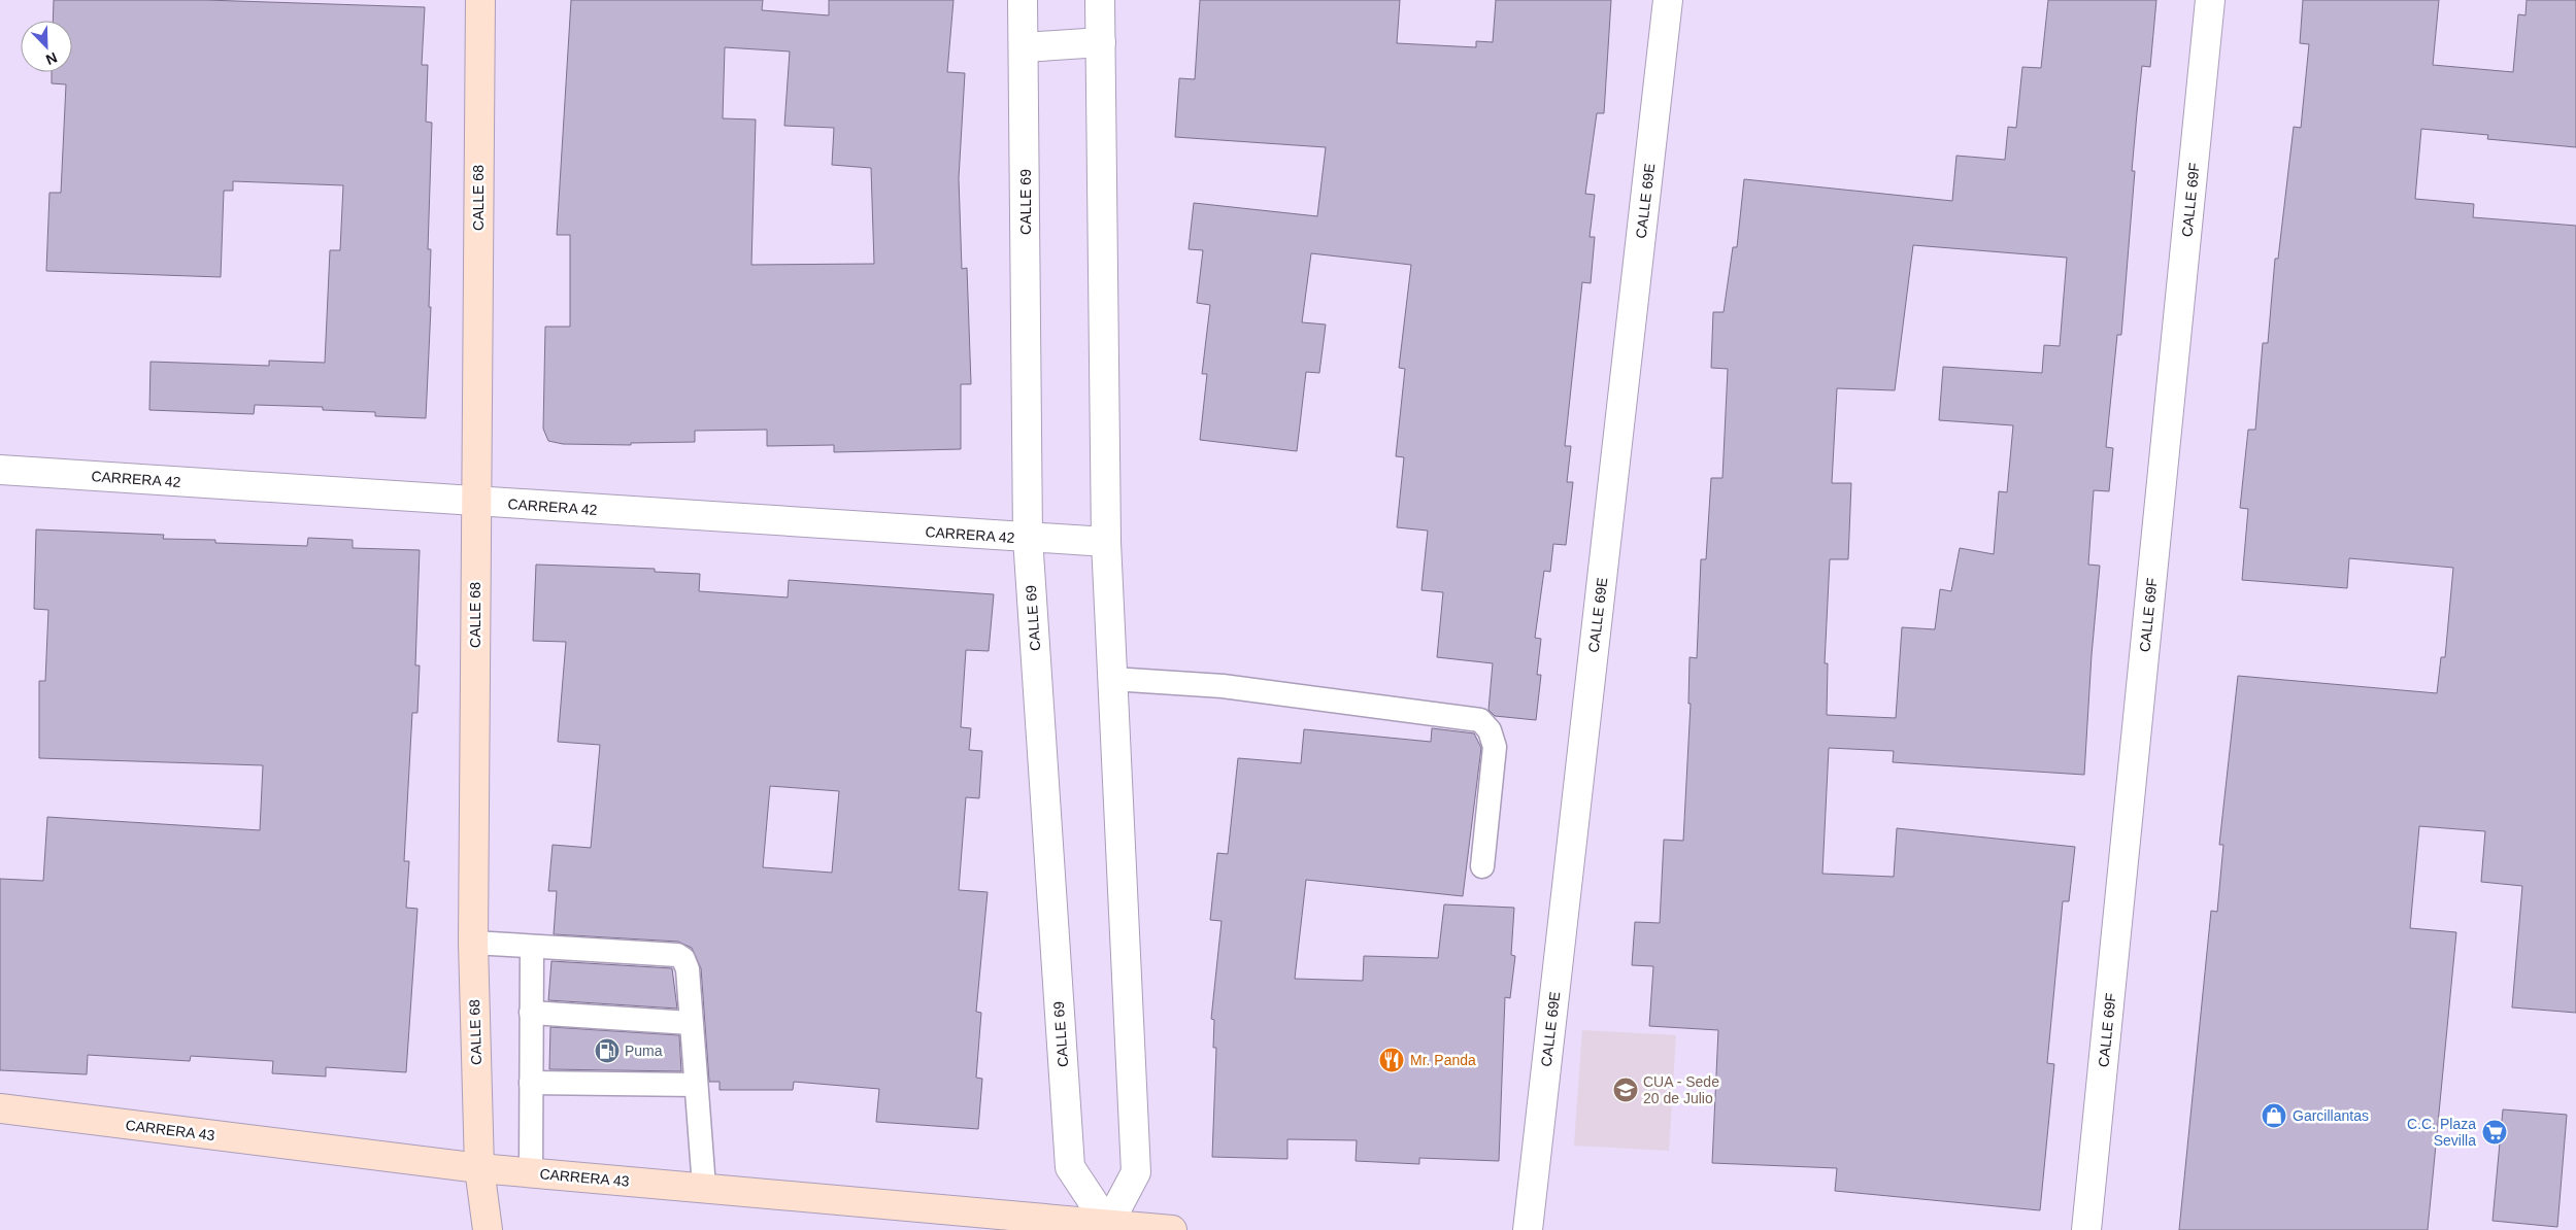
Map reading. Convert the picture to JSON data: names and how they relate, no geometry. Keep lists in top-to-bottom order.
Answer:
{
  "streets": {
    "street": [
      "CALLE 68",
      "CALLE 69F",
      "CALLE 69E",
      "CALLE 69",
      "CARRERA 42",
      "CARRERA 43"
    ]
  },
  "crossings": [
    ["CALLE 68", "CARRERA 42"],
    ["CALLE 68", "CARRERA 43"],
    ["CALLE 69", "CARRERA 42"],
    ["CALLE 69", "CARRERA 43"]
  ],
  "places": {
    "fuel station": ["Puma"],
    "restaurant": ["Mr. Panda"],
    "school or university": ["CUA - Sede 20 de Julio"],
    "shop": ["Garcillantas"],
    "supermarket": ["C.C. Plaza Sevilla"]
  },
  "north": "bottom right"
}
